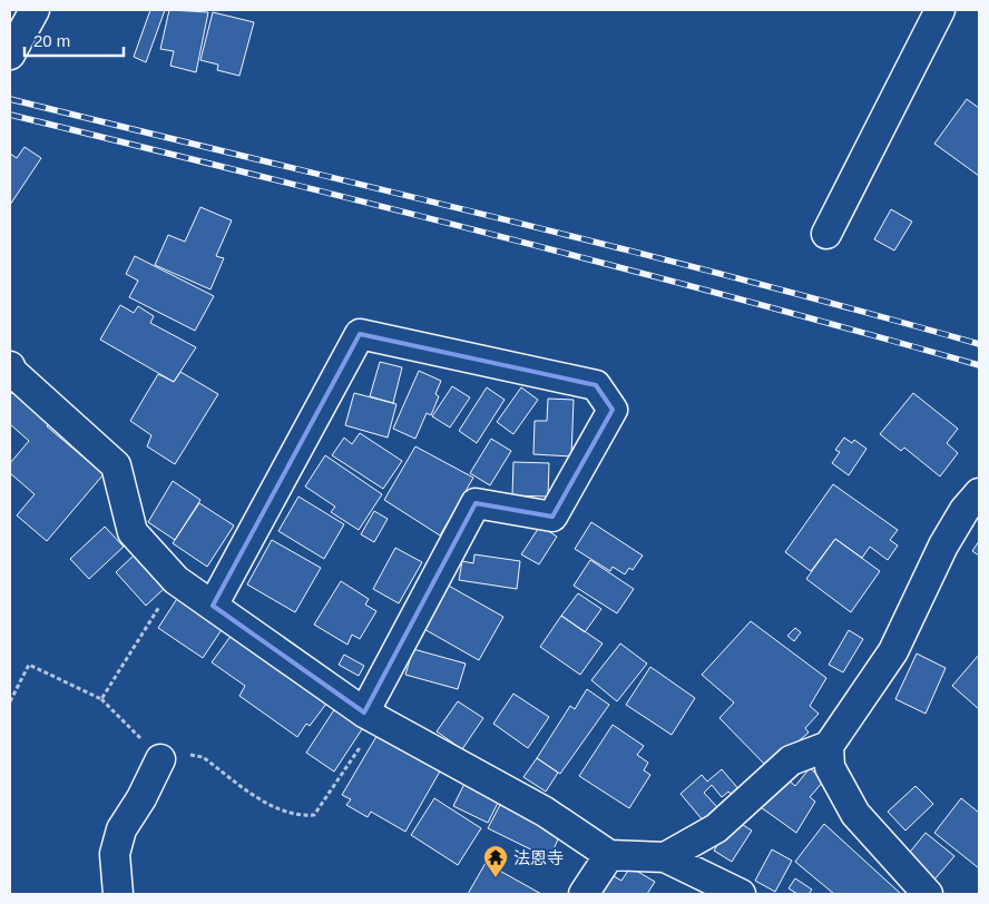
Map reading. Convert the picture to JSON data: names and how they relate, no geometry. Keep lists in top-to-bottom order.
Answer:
{
  "places": {
    "temple": ["法恩寺"]
  },
  "scale_bar": "20 m"
}
